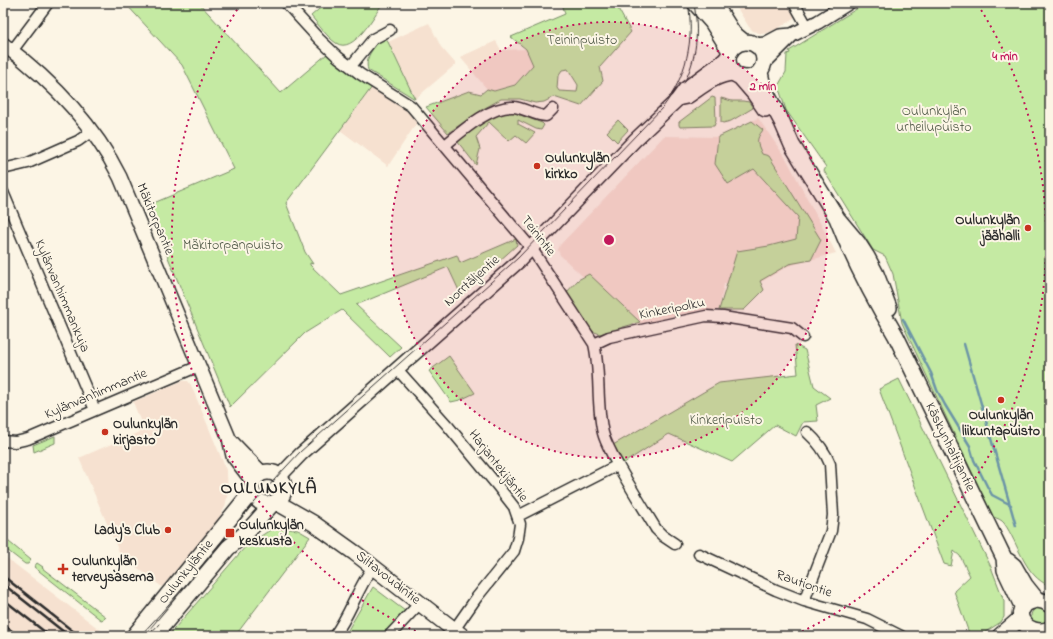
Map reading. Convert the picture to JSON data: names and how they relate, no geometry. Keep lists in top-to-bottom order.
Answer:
{
  "streets": {
    "main road": ["Käskynhaltijantie", "Oulunkyläntie", "Siltavoudintie"],
    "street": [
      "Mäkitorpantie",
      "Teinintie",
      "Norrtäljentie",
      "Kylänvanhimmankuja",
      "Kinkeripolku",
      "Kylänvanhimmantie",
      "Harjantekijäntie",
      "Rautiontie"
    ]
  },
  "crossings": [
    ["Mäkitorpantie", "Norrtäljentie"],
    ["Mäkitorpantie", "Kylänvanhimmantie"],
    ["Mäkitorpantie", "Oulunkyläntie"],
    ["Mäkitorpantie", "Siltavoudintie"],
    ["Teinintie", "Norrtäljentie"],
    ["Teinintie", "Kinkeripolku"],
    ["Norrtäljentie", "Käskynhaltijantie"],
    ["Norrtäljentie", "Harjantekijäntie"],
    ["Norrtäljentie", "Oulunkyläntie"],
    ["Norrtäljentie", "Siltavoudintie"],
    ["Kylänvanhimmankuja", "Kylänvanhimmantie"],
    ["Harjantekijäntie", "Siltavoudintie"],
    ["Oulunkyläntie", "Siltavoudintie"]
  ],
  "districts": ["OULUNKYLÄ"],
  "parks": [
    "Teininpuisto",
    "Oulunkylän urheilupuisto",
    "Mäkitorpanpuisto",
    "Kinkeripuisto"
  ],
  "places": {
    "other": [
      "Oulunkylän kirkko",
      "Oulunkylän jäähalli",
      "Oulunkylän liikuntapuisto",
      "Oulunkylän kirjasto",
      "Lady's Club"
    ],
    "transit": ["Oulunkylän keskusta"],
    "health": ["Oulunkylän terveysasema"]
  },
  "rings": ["4 min", "2 min"]
}
